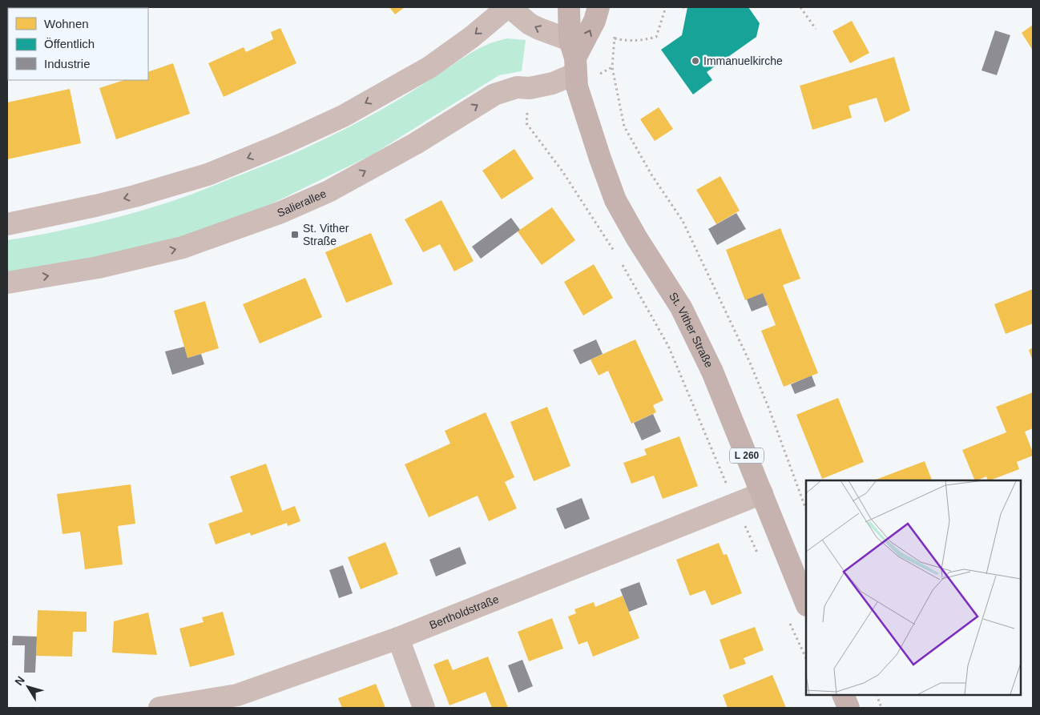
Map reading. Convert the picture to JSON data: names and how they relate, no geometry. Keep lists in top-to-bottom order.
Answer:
{
  "streets": {
    "main road": ["St. Vither Straße", "L 260"],
    "street": ["Salierallee", "Bertholdstraße"]
  },
  "crossings": [
    ["Salierallee", "St. Vither Straße"],
    ["Salierallee", "L 260"],
    ["St. Vither Straße", "L 260"],
    ["St. Vither Straße", "Bertholdstraße"]
  ],
  "places": {
    "other": ["Immanuelkirche"],
    "transit": ["St. Vither Straße"]
  },
  "legend": ["Wohnen", "Öffentlich", "Industrie"],
  "north": "top left"
}
